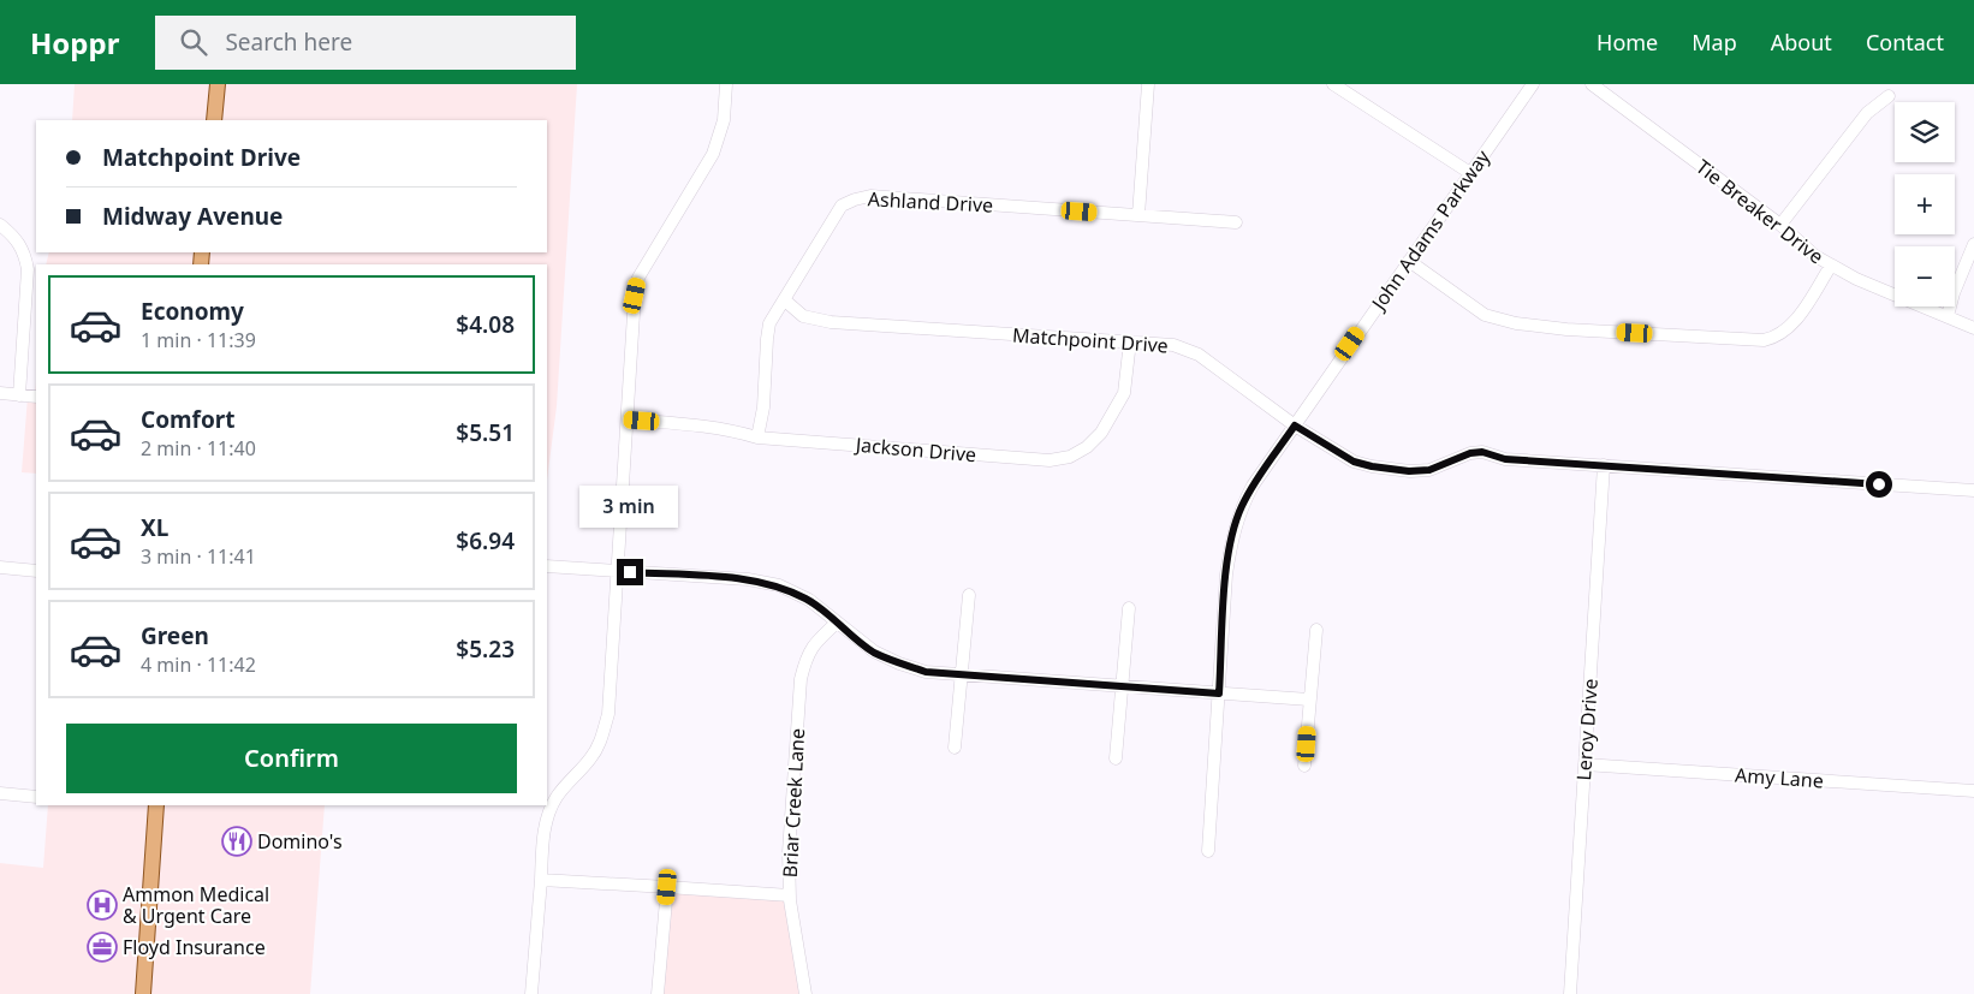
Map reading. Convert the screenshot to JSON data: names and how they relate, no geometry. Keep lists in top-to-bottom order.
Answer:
{
  "streets": {
    "street": [
      "Ashland Drive",
      "Tie Breaker Drive",
      "John Adams Parkway",
      "Matchpoint Drive",
      "Jackson Drive",
      "Leroy Drive",
      "Amy Lane",
      "Briar Creek Lane"
    ]
  },
  "crossings": [
    ["Ashland Drive", "Matchpoint Drive"],
    ["Ashland Drive", "Jackson Drive"],
    ["John Adams Parkway", "Matchpoint Drive"],
    ["Matchpoint Drive", "Jackson Drive"],
    ["Matchpoint Drive", "Leroy Drive"],
    ["Leroy Drive", "Amy Lane"]
  ],
  "places": {
    "restaurant": ["Domino's"],
    "hospital": ["Ammon Medical & Urgent Care"],
    "office": ["Floyd Insurance"]
  },
  "page": {
    "header": "Hoppr",
    "search": "Search here",
    "nav": [
      "Home",
      "Map",
      "About",
      "Contact"
    ],
    "map_buttons": ["+", "−"],
    "banner": ["Matchpoint Drive", "Midway Avenue"],
    "list": [
      {
        "name": "Economy",
        "note": "1 min · 11:39",
        "value": "$4.08"
      },
      {
        "name": "Comfort",
        "note": "2 min · 11:40",
        "value": "$5.51"
      },
      {
        "name": "XL",
        "note": "3 min · 11:41",
        "value": "$6.94"
      },
      {
        "name": "Green",
        "note": "4 min · 11:42",
        "value": "$5.23"
      }
    ],
    "bubble": "3 min",
    "buttons": "Confirm"
  }
}
